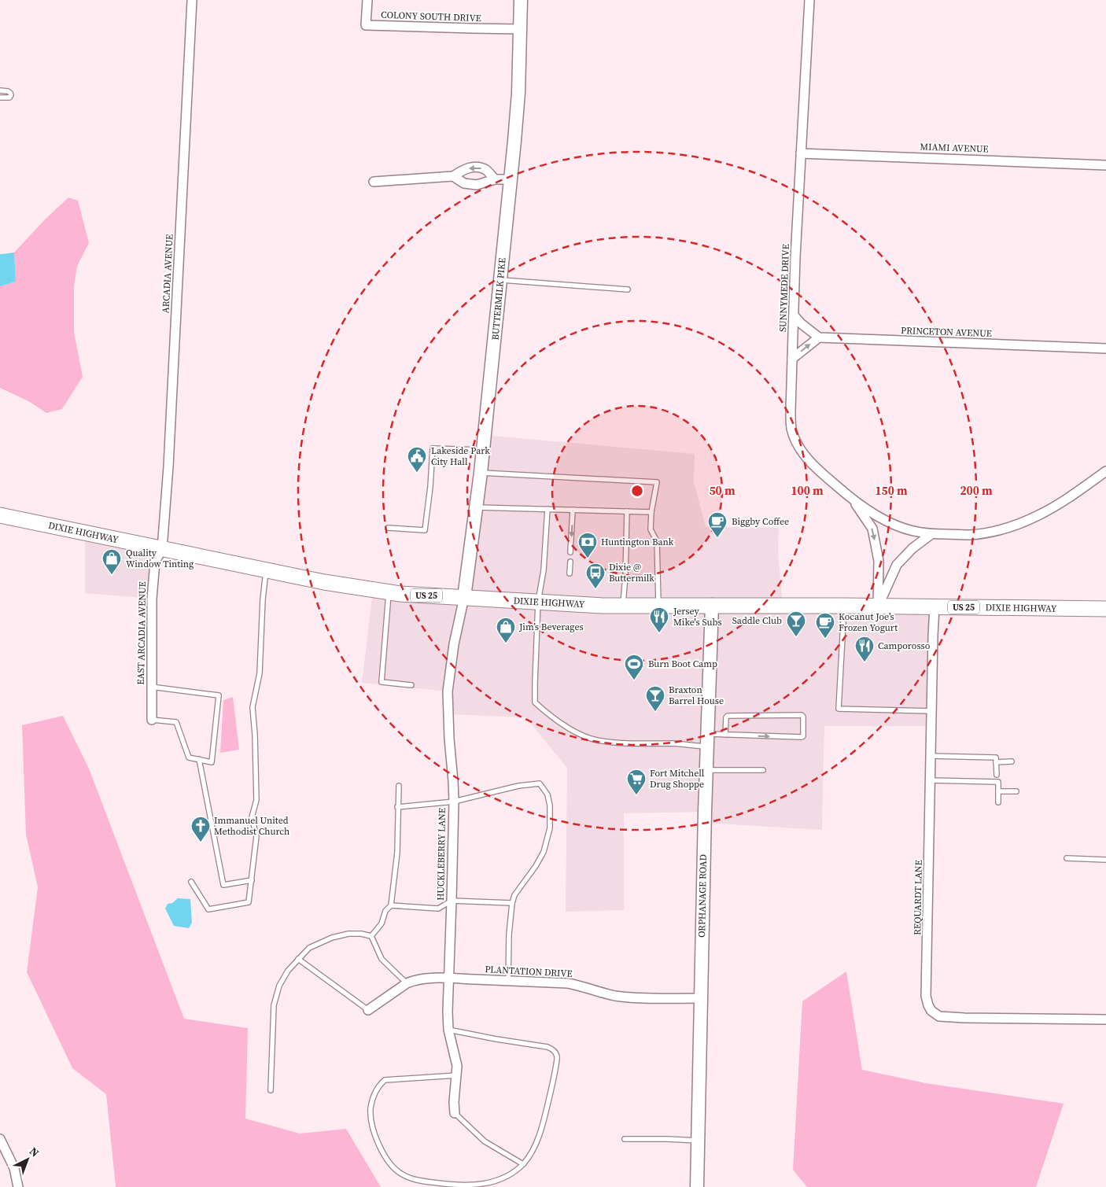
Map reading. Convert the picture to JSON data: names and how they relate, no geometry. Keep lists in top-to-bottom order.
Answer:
{
  "streets": {
    "main road": [
      "BUTTERMILK PIKE",
      "DIXIE HIGHWAY",
      "US 25",
      "ORPHANAGE ROAD"
    ],
    "street": [
      "COLONY SOUTH DRIVE",
      "MIAMI AVENUE",
      "ARCADIA AVENUE",
      "SUNNYMEDE DRIVE",
      "PRINCETON AVENUE",
      "EAST ARCADIA AVENUE",
      "HUCKLEBERRY LANE",
      "REQUARDT LANE",
      "PLANTATION DRIVE"
    ]
  },
  "crossings": [
    ["COLONY SOUTH DRIVE", "BUTTERMILK PIKE"],
    ["MIAMI AVENUE", "SUNNYMEDE DRIVE"],
    ["ARCADIA AVENUE", "DIXIE HIGHWAY"],
    ["ARCADIA AVENUE", "EAST ARCADIA AVENUE"],
    ["BUTTERMILK PIKE", "DIXIE HIGHWAY"],
    ["BUTTERMILK PIKE", "HUCKLEBERRY LANE"],
    ["DIXIE HIGHWAY", "EAST ARCADIA AVENUE"],
    ["DIXIE HIGHWAY", "HUCKLEBERRY LANE"],
    ["DIXIE HIGHWAY", "ORPHANAGE ROAD"],
    ["DIXIE HIGHWAY", "REQUARDT LANE"],
    ["HUCKLEBERRY LANE", "PLANTATION DRIVE"],
    ["ORPHANAGE ROAD", "PLANTATION DRIVE"]
  ],
  "places": {
    "public building": ["Lakeside Park City Hall"],
    "cafe": ["Biggby Coffee", "Kocanut Joe’s Frozen Yogurt"],
    "bank": ["Huntington Bank"],
    "shop": ["Quality Window Tinting", "Jim’s Beverages"],
    "bus stop": ["Dixie @ Buttermilk"],
    "restaurant": ["Jersey Mike's Subs", "Camporosso"],
    "bar": ["Saddle Club", "Braxton Barrel House"],
    "sports": ["Burn Boot Camp"],
    "supermarket": ["Fort Mitchell Drug Shoppe"],
    "church": ["Immanuel United Methodist Church"]
  },
  "north": "top right",
  "rings": [
    "50 m",
    "100 m",
    "150 m",
    "200 m"
  ]
}
